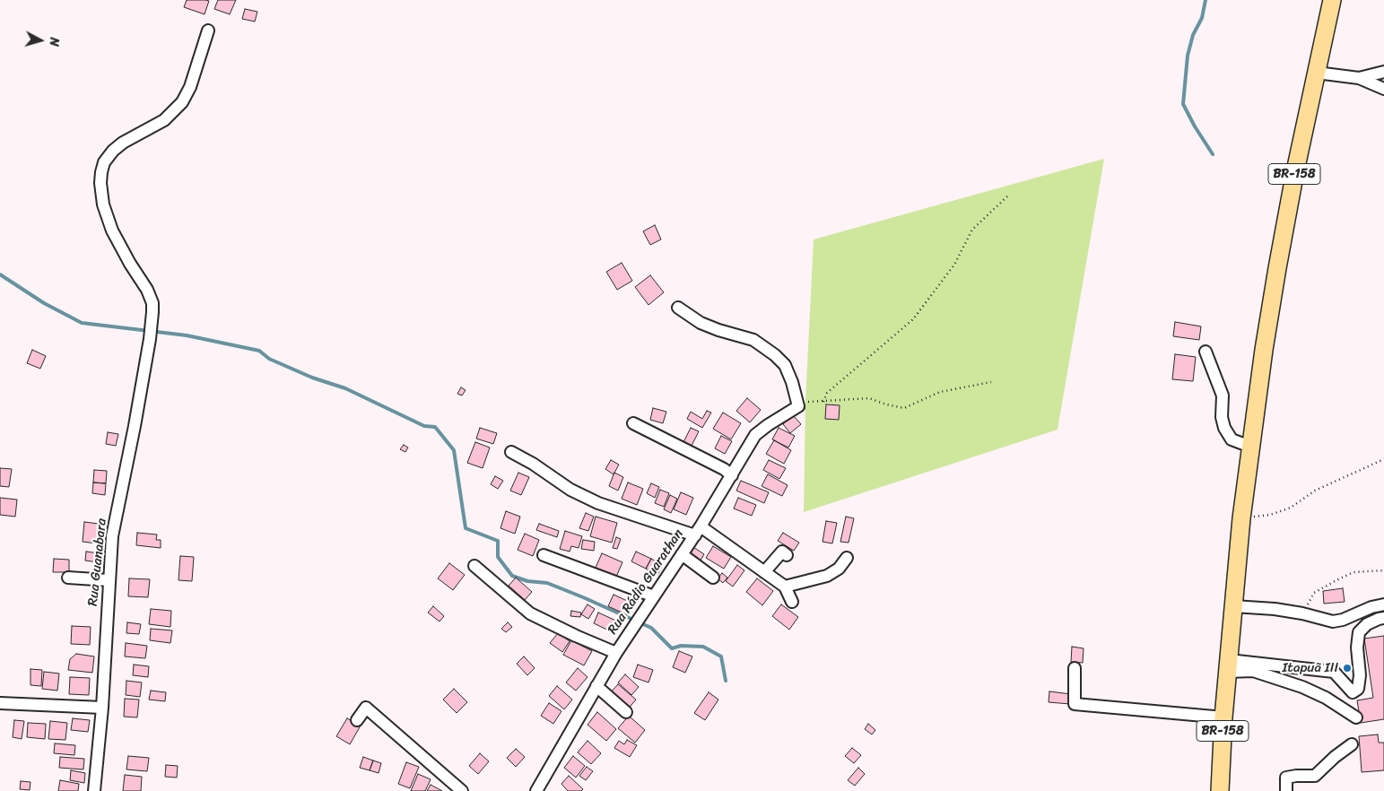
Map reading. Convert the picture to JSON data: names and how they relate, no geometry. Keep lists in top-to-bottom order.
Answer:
{
  "streets": {
    "highway": ["BR-158"],
    "street": ["Rua Guanabara", "Rua Rádio Guarathan"]
  },
  "places": ["Itapuã III"],
  "north": "right"
}
